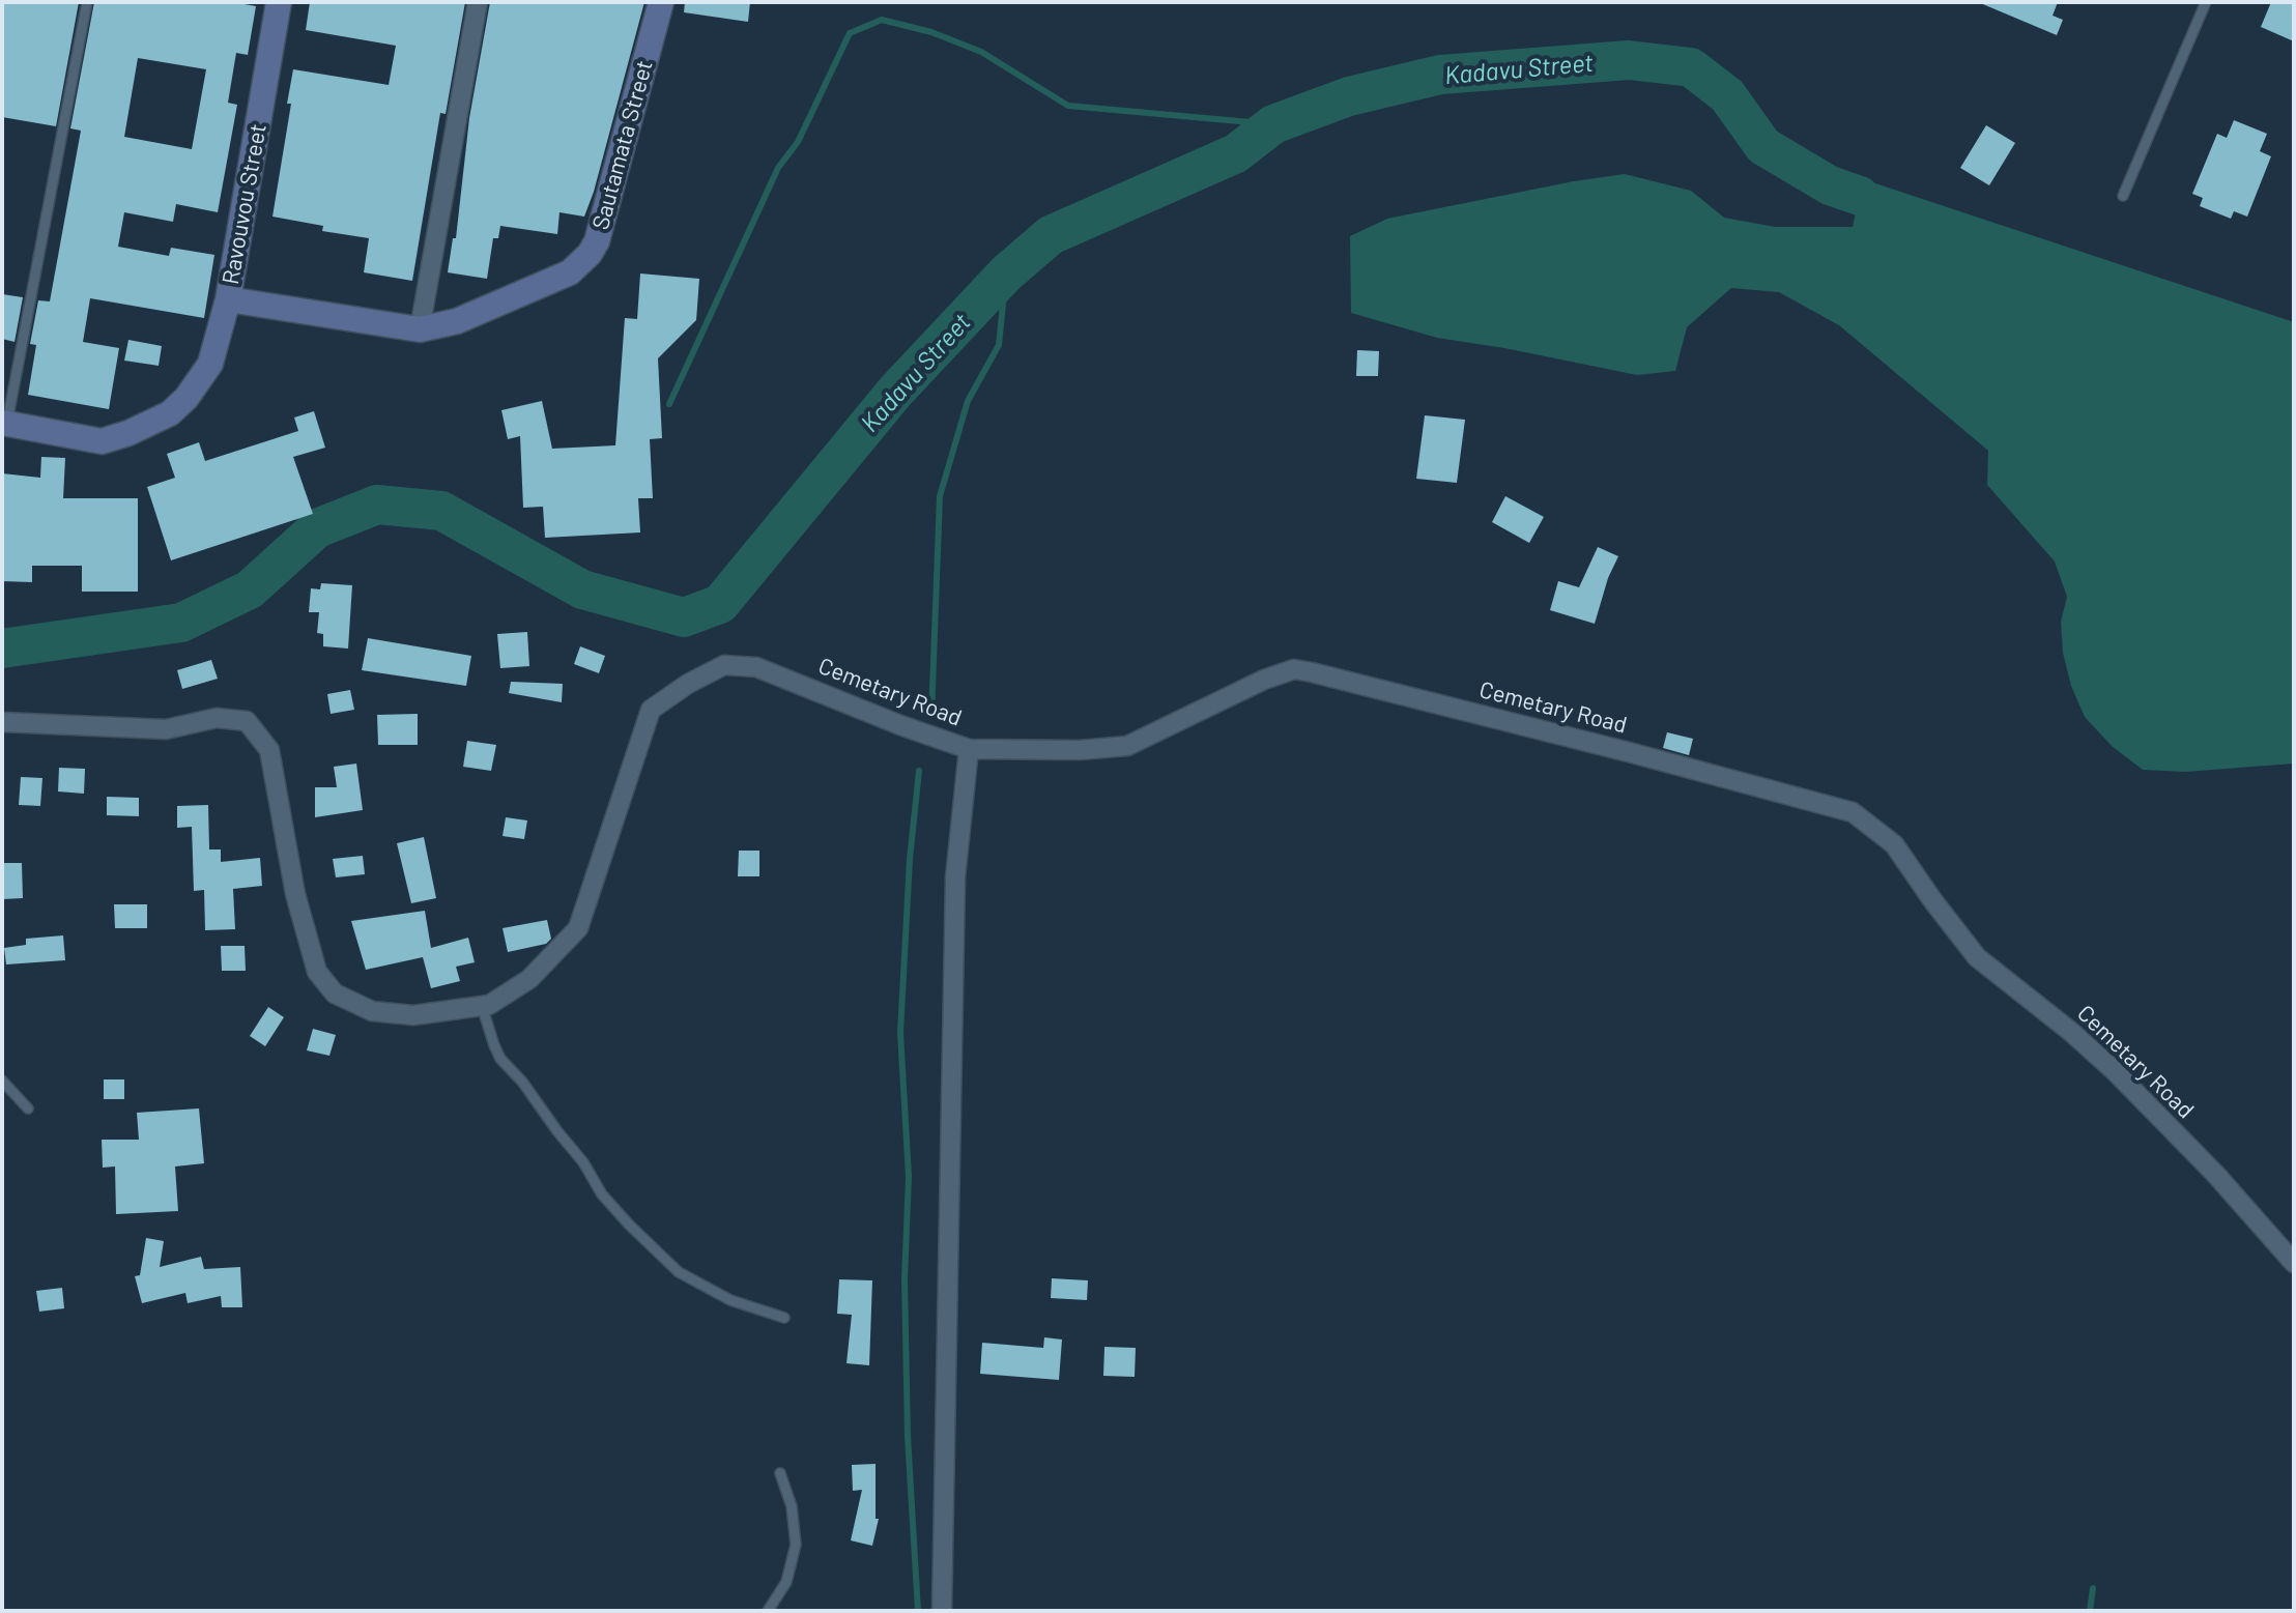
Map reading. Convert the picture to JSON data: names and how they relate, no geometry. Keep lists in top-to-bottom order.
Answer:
{
  "streets": {
    "street": ["Sautamata Street", "Ravouvou Street", "Cemetary Road"]
  },
  "crossings": [
    ["Sautamata Street", "Ravouvou Street"]
  ],
  "water": ["Kadavu Street"]
}
